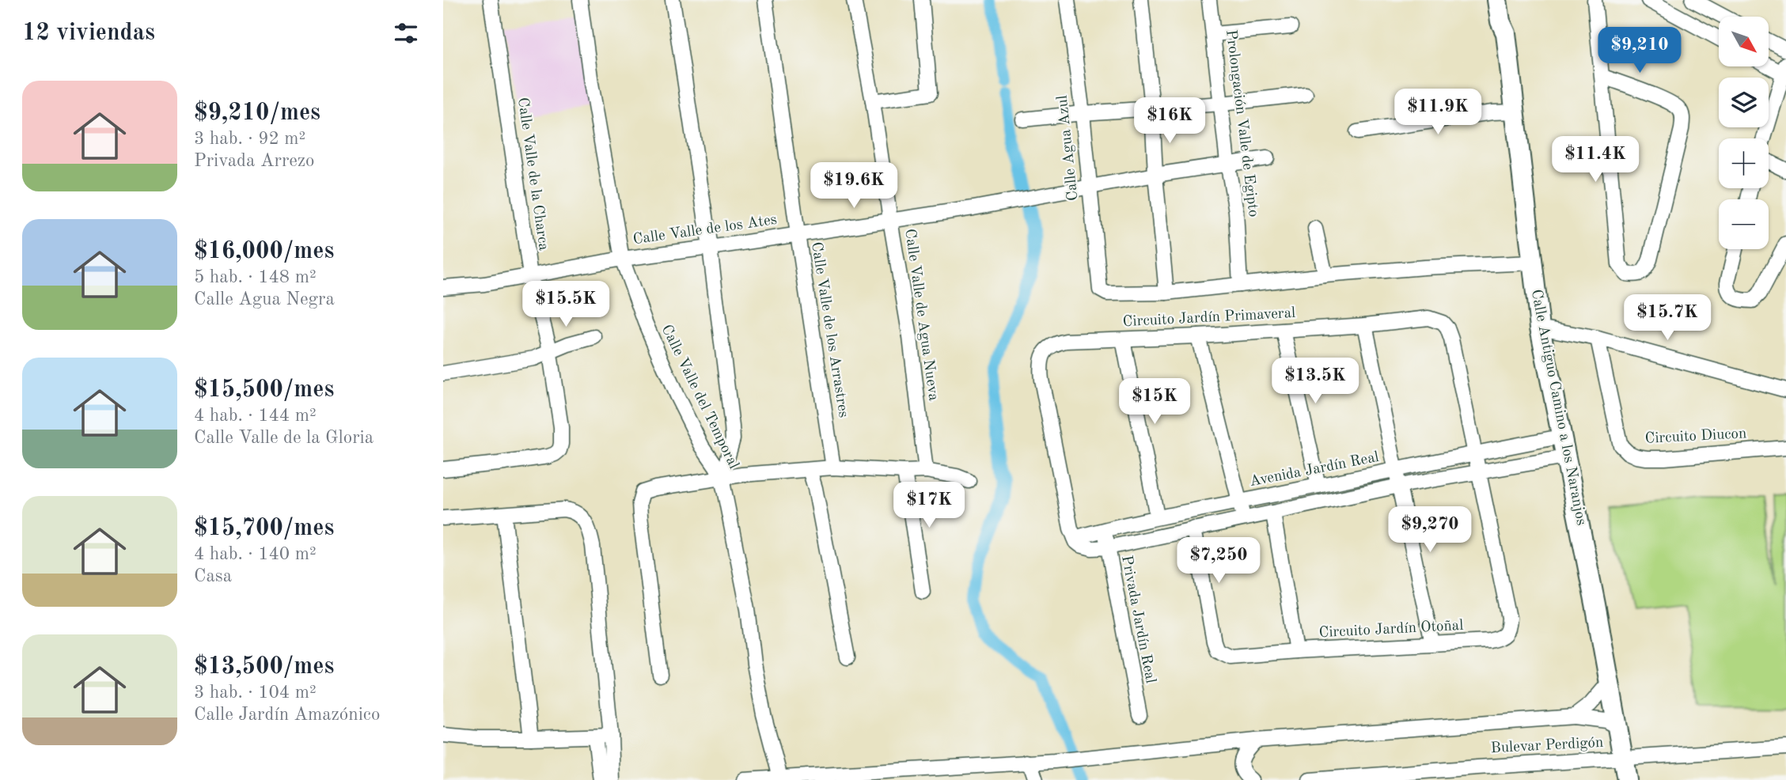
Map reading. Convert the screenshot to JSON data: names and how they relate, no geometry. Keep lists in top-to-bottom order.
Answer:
{
  "streets": {
    "street": [
      "Prolongación Valle de Egipto",
      "Calle Agua Azul",
      "Calle Valle de la Charca",
      "Calle Valle de los Ates",
      "Calle Valle de Agua Nueva",
      "Circuito Jardín Primaveral",
      "Calle Valle de los Arrastres",
      "Calle Valle del Temporal",
      "Calle Antiguo Camino a los Naranjos",
      "Circuito Diucon",
      "Avenida Jardín Real",
      "Privada Jardín Real",
      "Circuito Jardín Otoñal",
      "Bulevar Perdigón"
    ]
  },
  "crossings": [
    ["Prolongación Valle de Egipto", "Calle Valle de los Ates"],
    ["Calle Agua Azul", "Calle Valle de los Ates"],
    ["Calle Valle de la Charca", "Calle Valle de los Ates"],
    ["Calle Valle de los Ates", "Calle Valle de Agua Nueva"],
    ["Calle Valle de los Ates", "Calle Valle de los Arrastres"],
    ["Calle Valle de los Ates", "Calle Valle del Temporal"],
    ["Circuito Jardín Primaveral", "Avenida Jardín Real"],
    ["Circuito Jardín Primaveral", "Circuito Jardín Otoñal"],
    ["Calle Antiguo Camino a los Naranjos", "Avenida Jardín Real"],
    ["Calle Antiguo Camino a los Naranjos", "Bulevar Perdigón"],
    ["Avenida Jardín Real", "Privada Jardín Real"],
    ["Avenida Jardín Real", "Circuito Jardín Otoñal"]
  ],
  "north": "bottom right",
  "page": {
    "heading": "12 viviendas",
    "map_buttons": ["+", "−"],
    "price": [
      "$9,210",
      "$11.9K",
      "$16K",
      "$11.4K",
      "$19.6K",
      "$15.5K",
      "$15.7K",
      "$13.5K",
      "$15K",
      "$17K",
      "$9,270",
      "$7,250"
    ],
    "list": [
      {
        "name": "$9,210/mes",
        "note": "3 hab. · 92 m² · Privada Arrezo"
      },
      {
        "name": "$16,000/mes",
        "note": "5 hab. · 148 m² · Calle Agua Negra"
      },
      {
        "name": "$15,500/mes",
        "note": "4 hab. · 144 m² · Calle Valle de la Gloria"
      },
      {
        "name": "$15,700/mes",
        "note": "4 hab. · 140 m² · Casa"
      },
      {
        "name": "$13,500/mes",
        "note": "3 hab. · 104 m² · Calle Jardín Amazónico"
      }
    ]
  }
}
